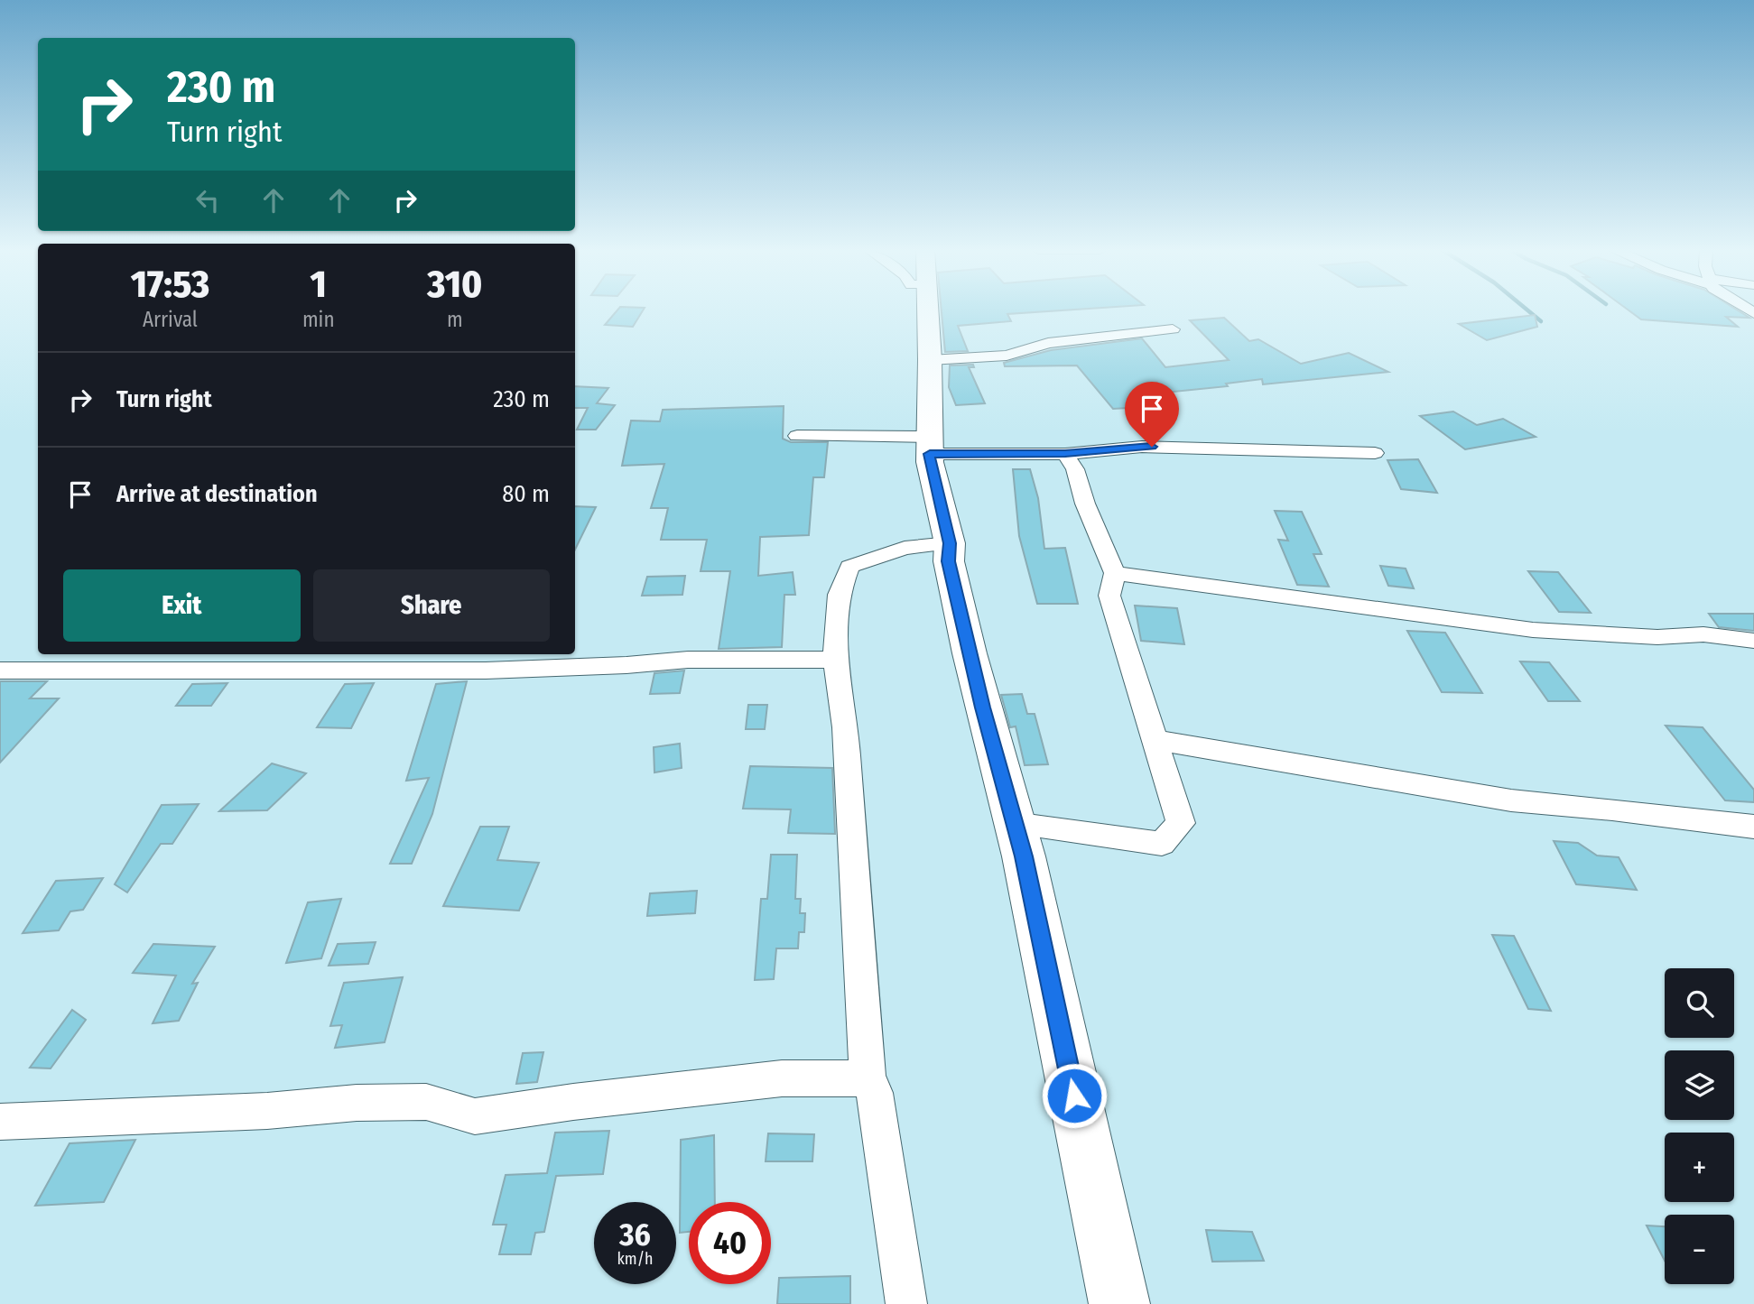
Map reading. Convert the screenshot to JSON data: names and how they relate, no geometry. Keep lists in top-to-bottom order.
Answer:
{
  "page": {
    "turn": ["230 m", "Turn right"],
    "eta": [
      "17:53",
      "Arrival",
      "1",
      "min",
      "310",
      "m"
    ],
    "list": [
      {
        "name": "Turn right",
        "value": "230 m"
      },
      {
        "name": "Arrive at destination",
        "value": "80 m"
      }
    ],
    "buttons": ["Exit", "Share"],
    "map_buttons": ["+", "−"],
    "speed": "36 km/h",
    "limit": "40"
  }
}
